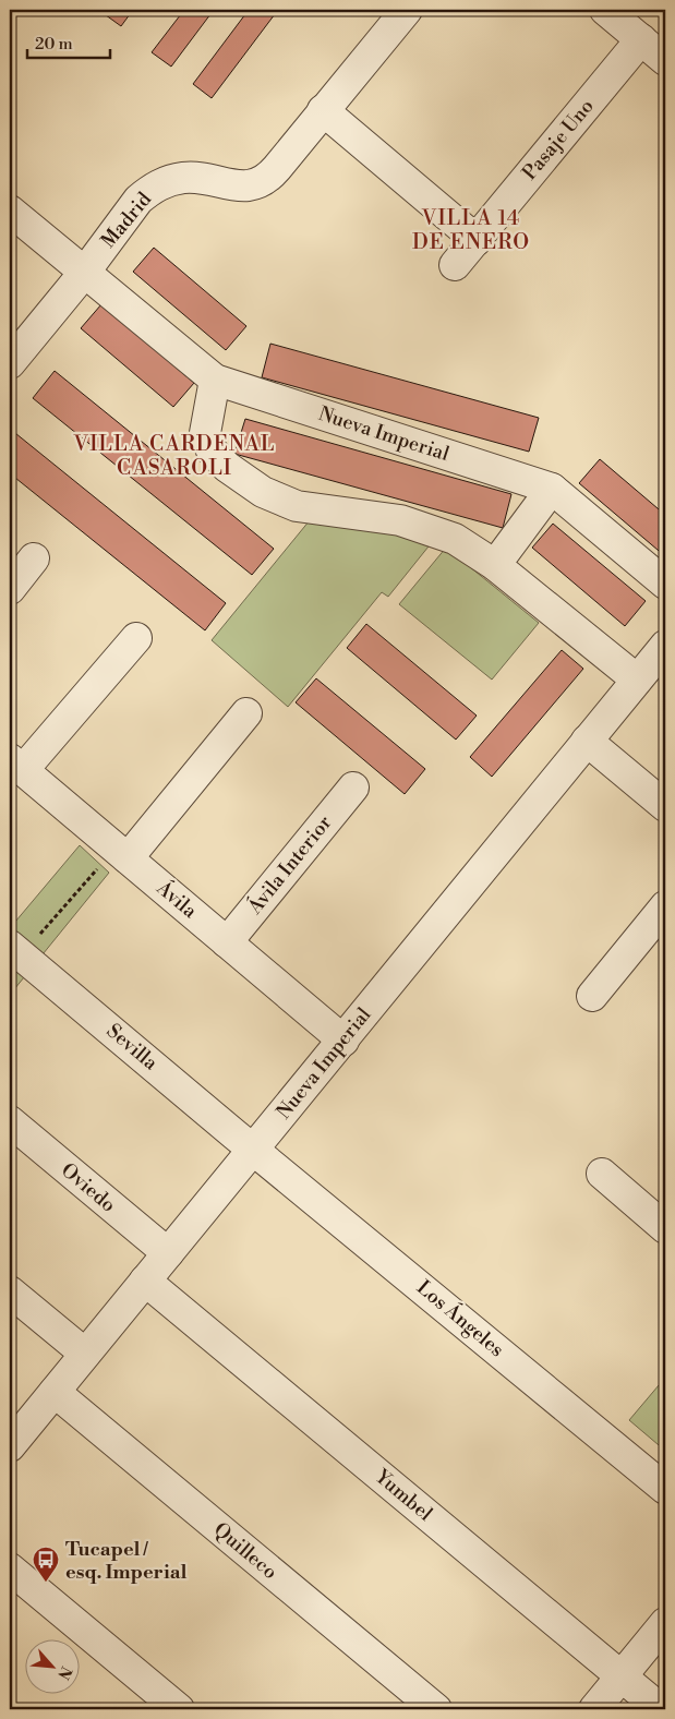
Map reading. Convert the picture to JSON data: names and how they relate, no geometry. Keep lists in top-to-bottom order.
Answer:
{
  "streets": {
    "street": [
      "Pasaje Uno",
      "Madrid",
      "Nueva Imperial",
      "Ávila Interior",
      "Ávila",
      "Sevilla",
      "Oviedo",
      "Los Ángeles",
      "Yumbel",
      "Quilleco"
    ]
  },
  "crossings": [
    ["Madrid", "Nueva Imperial"],
    ["Nueva Imperial", "Ávila"],
    ["Nueva Imperial", "Sevilla"],
    ["Nueva Imperial", "Oviedo"],
    ["Nueva Imperial", "Los Ángeles"],
    ["Nueva Imperial", "Yumbel"],
    ["Nueva Imperial", "Quilleco"],
    ["Ávila Interior", "Ávila"],
    ["Sevilla", "Los Ángeles"]
  ],
  "districts": ["VILLA 14 DE ENERO", "VILLA CARDENAL CASAROLI"],
  "places": {
    "bus stop": ["Tucapel / esq. Imperial"]
  },
  "scale_bar": "20 m",
  "north": "bottom right"
}
